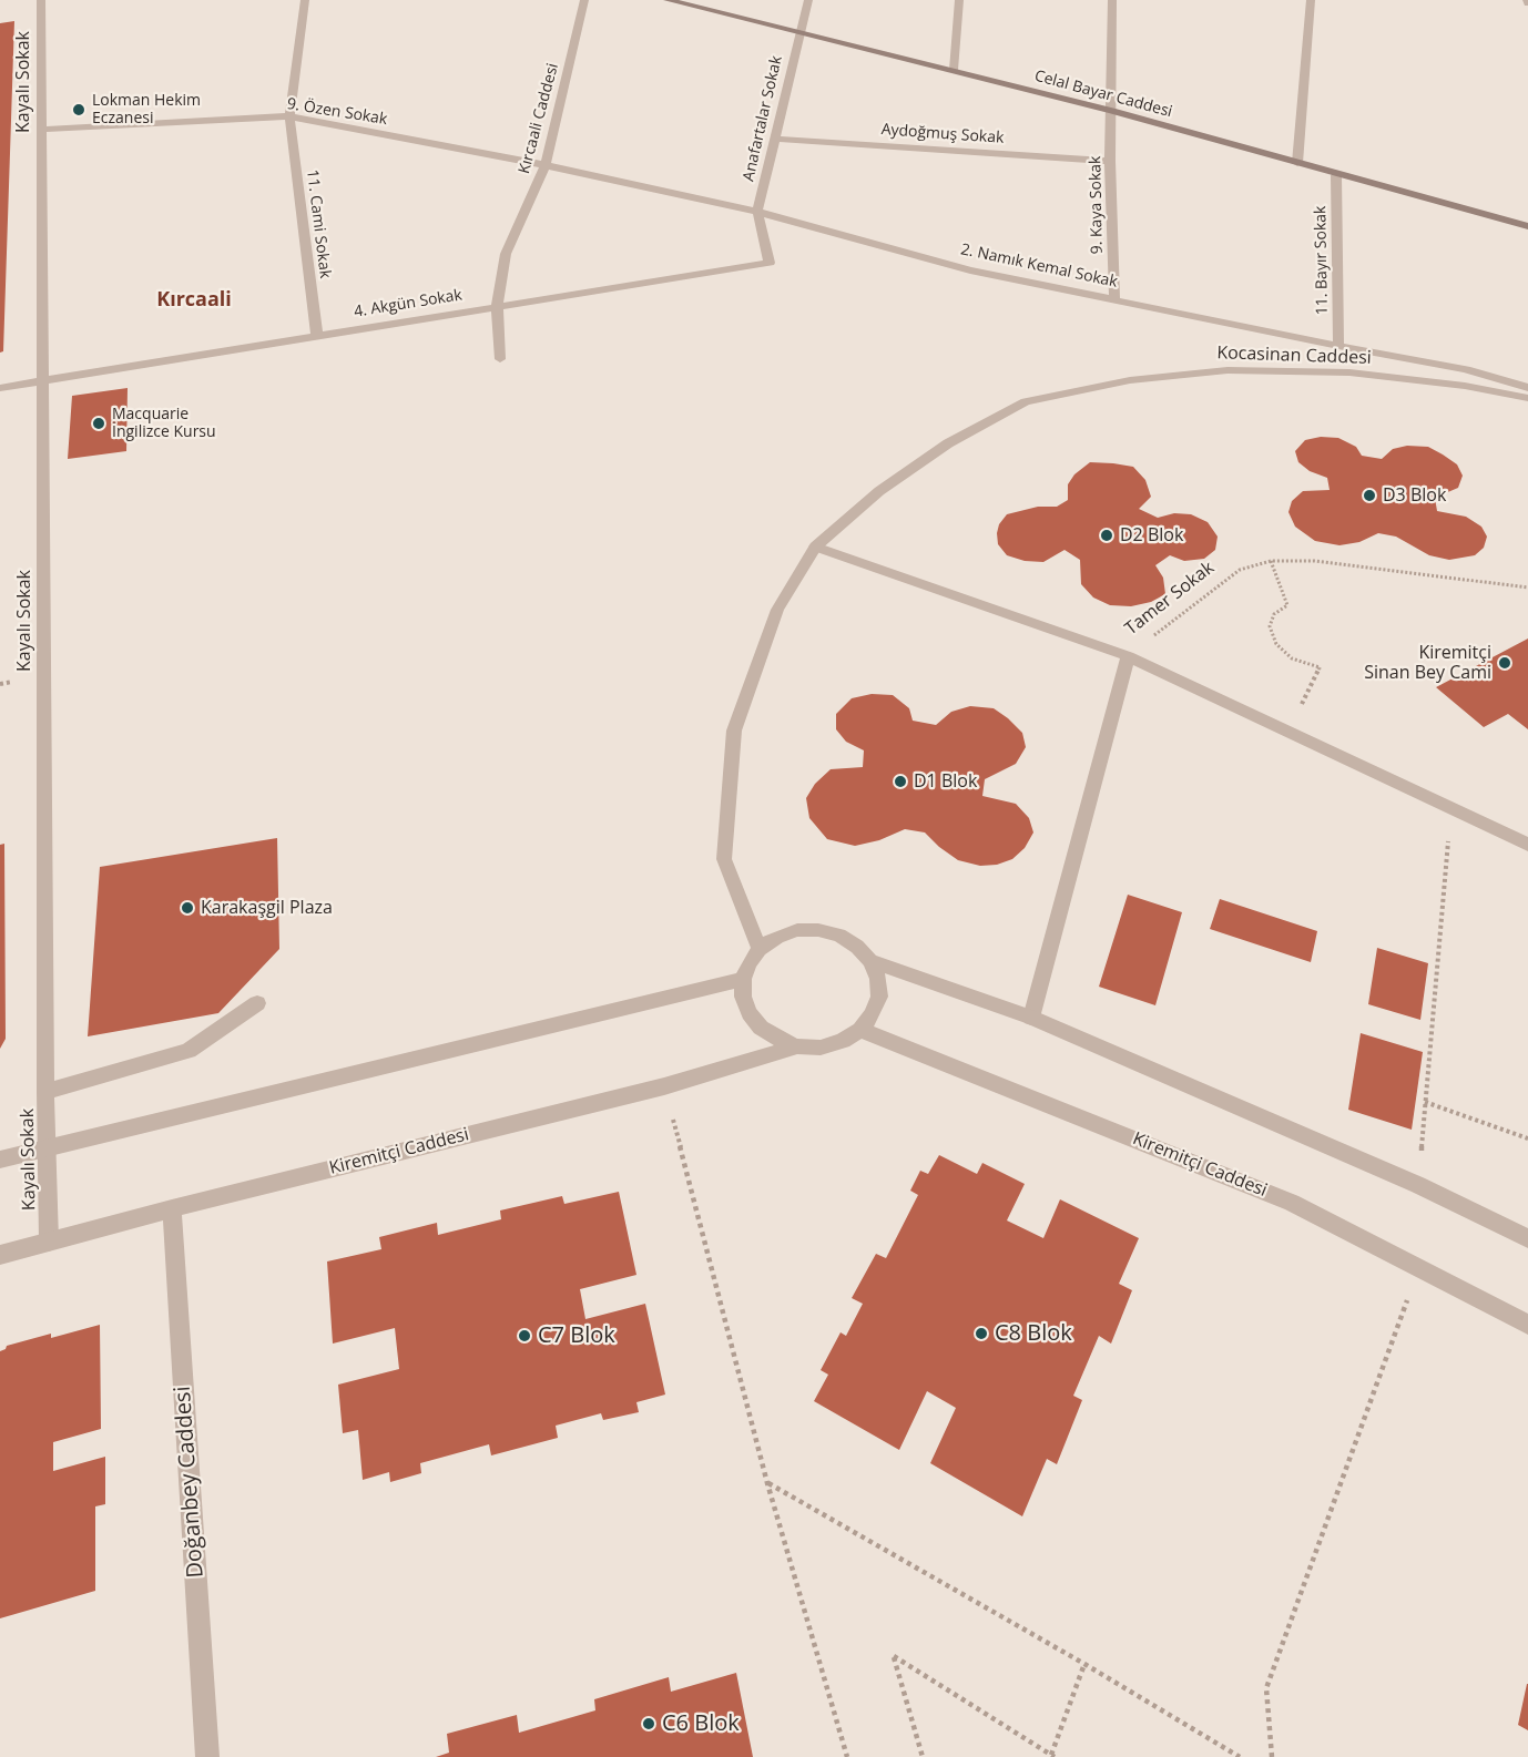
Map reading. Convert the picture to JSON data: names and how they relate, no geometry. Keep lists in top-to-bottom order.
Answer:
{
  "streets": {
    "main road": ["Celal Bayar Caddesi"],
    "street": [
      "Kayalı Sokak",
      "9. Özen Sokak",
      "Kırcaali Caddesi",
      "Anafartalar Sokak",
      "Aydoğmuş Sokak",
      "9. Kaya Sokak",
      "11. Cami Sokak",
      "11. Bayır Sokak",
      "2. Namık Kemal Sokak",
      "4. Akgün Sokak",
      "Kocasinan Caddesi",
      "Tamer Sokak",
      "Kiremitçi Caddesi",
      "Doğanbey Caddesi"
    ]
  },
  "crossings": [
    ["Kayalı Sokak", "9. Özen Sokak"],
    ["Kayalı Sokak", "4. Akgün Sokak"],
    ["Kayalı Sokak", "Kiremitçi Caddesi"],
    ["Celal Bayar Caddesi", "Anafartalar Sokak"],
    ["Celal Bayar Caddesi", "9. Kaya Sokak"],
    ["Celal Bayar Caddesi", "11. Bayır Sokak"],
    ["9. Özen Sokak", "Kırcaali Caddesi"],
    ["9. Özen Sokak", "11. Cami Sokak"],
    ["9. Özen Sokak", "2. Namık Kemal Sokak"],
    ["Kırcaali Caddesi", "2. Namık Kemal Sokak"],
    ["Kırcaali Caddesi", "4. Akgün Sokak"],
    ["Anafartalar Sokak", "Aydoğmuş Sokak"],
    ["Anafartalar Sokak", "2. Namık Kemal Sokak"],
    ["Anafartalar Sokak", "4. Akgün Sokak"],
    ["Aydoğmuş Sokak", "9. Kaya Sokak"],
    ["9. Kaya Sokak", "2. Namık Kemal Sokak"],
    ["11. Cami Sokak", "4. Akgün Sokak"],
    ["11. Bayır Sokak", "2. Namık Kemal Sokak"],
    ["2. Namık Kemal Sokak", "4. Akgün Sokak"],
    ["Kocasinan Caddesi", "Kiremitçi Caddesi"],
    ["Kiremitçi Caddesi", "Doğanbey Caddesi"]
  ],
  "districts": ["Kırcaali"],
  "places": [
    "Lokman Hekim Eczanesi",
    "Macquarie İngilizce Kursu",
    "D3 Blok",
    "D2 Blok",
    "Kiremitçi Sinan Bey Cami",
    "D1 Blok",
    "Karakaşgil Plaza",
    "C8 Blok",
    "C7 Blok",
    "C6 Blok"
  ]
}
